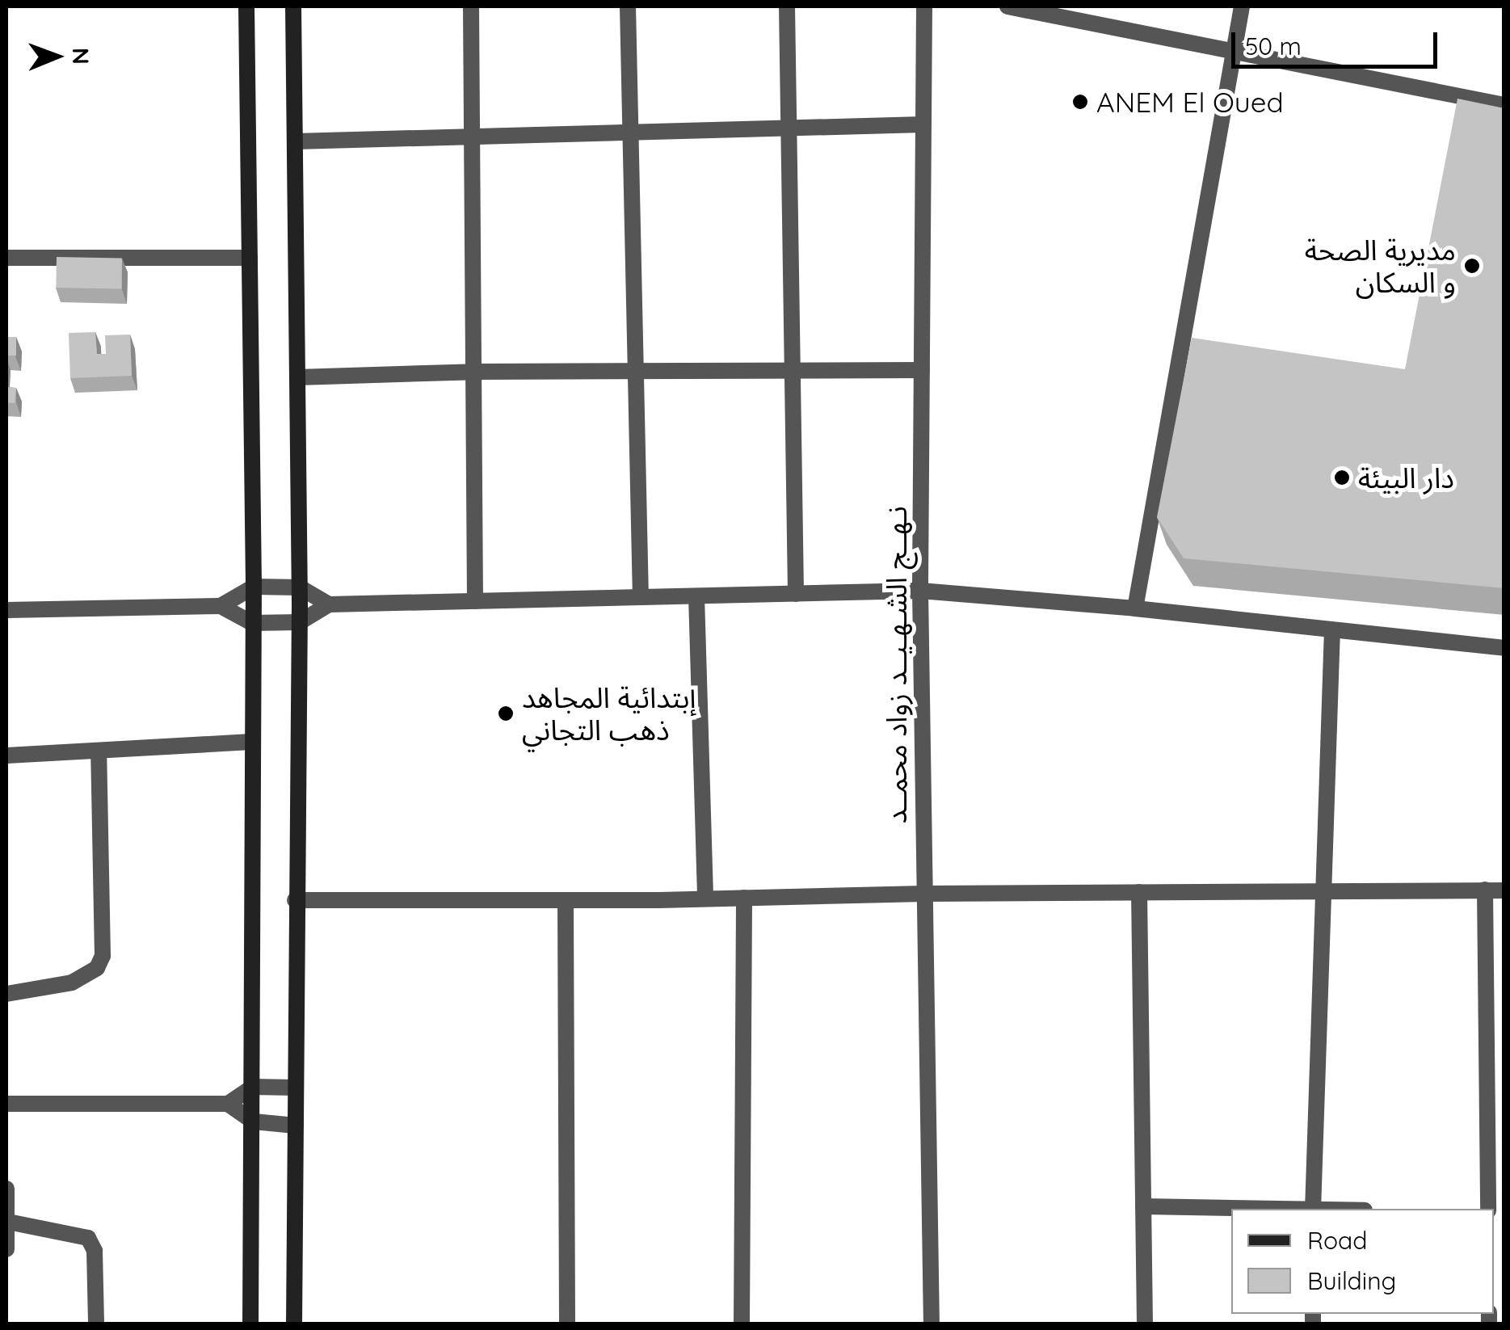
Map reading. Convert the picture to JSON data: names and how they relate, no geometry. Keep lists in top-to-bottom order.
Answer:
{
  "streets": {
    "street": ["نـهــج الشـهـيــد زواد محمــد"]
  },
  "places": [
    "ANEM El Oued",
    "مديرية الصحة و السكان",
    "دار البيئة",
    "إبتدائية المجاهد ذهب التجاني"
  ],
  "legend": ["Road", "Building"],
  "scale_bar": "50 m",
  "north": "right"
}
